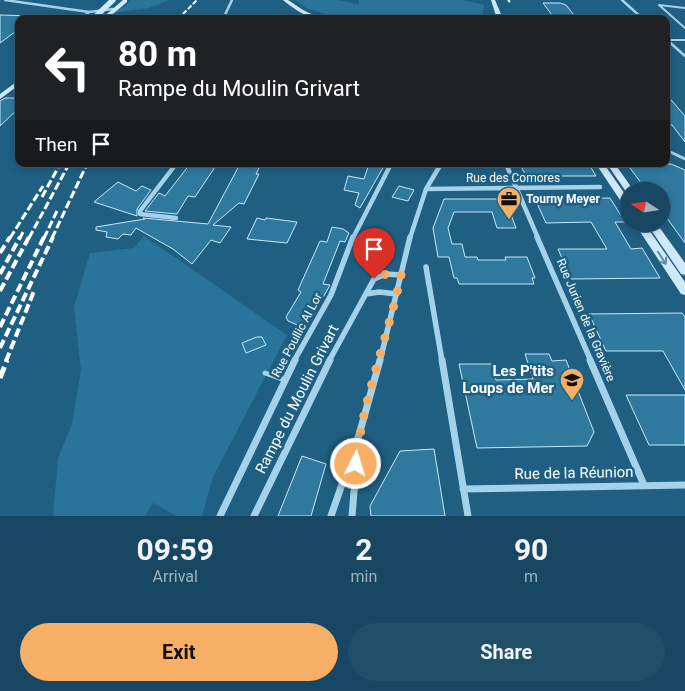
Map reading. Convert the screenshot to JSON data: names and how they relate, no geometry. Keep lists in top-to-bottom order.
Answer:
{
  "streets": {
    "street": [
      "Rue des Comores",
      "Rue Jurien de la Gravière",
      "Rue Poullic Al Lor",
      "Rampe du Moulin Grivart",
      "Rue de la Réunion"
    ]
  },
  "crossings": [
    ["Rue des Comores", "Rue Jurien de la Gravière"],
    ["Rue Jurien de la Gravière", "Rue de la Réunion"]
  ],
  "places": {
    "office": ["Tourny Meyer"],
    "school or university": ["Les P'tits Loups de Mer"]
  },
  "north": "left",
  "page": {
    "turn": ["80 m", "Rampe du Moulin Grivart"],
    "then": "Then",
    "eta": [
      "09:59",
      "Arrival",
      "2",
      "min",
      "90",
      "m"
    ],
    "buttons": ["Exit", "Share"]
  }
}
